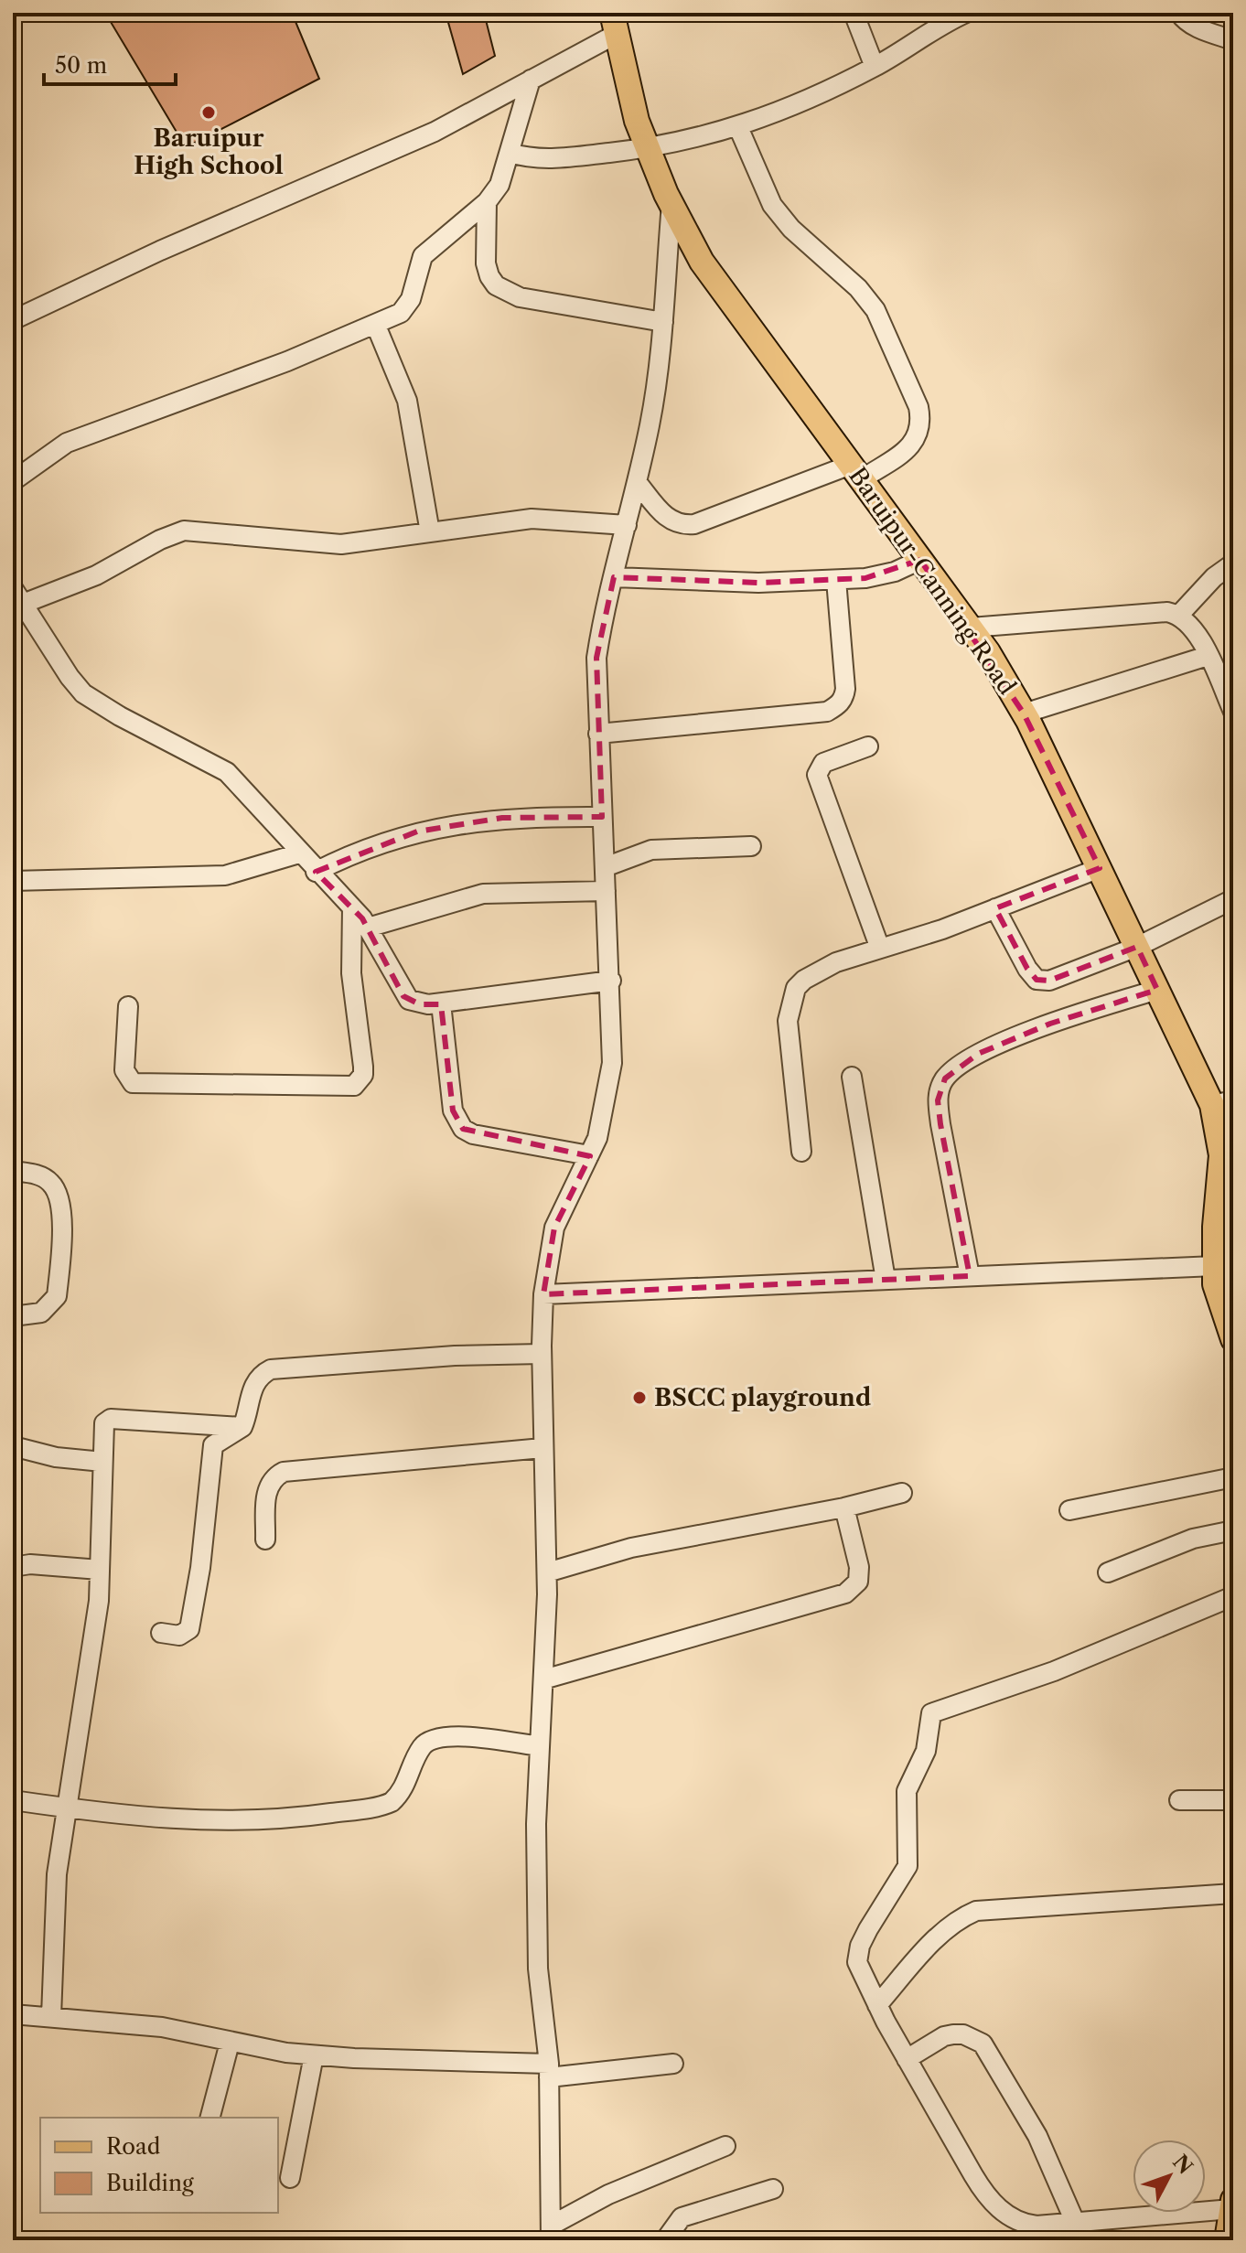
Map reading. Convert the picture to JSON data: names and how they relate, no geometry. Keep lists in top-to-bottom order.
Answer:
{
  "streets": {
    "main road": ["Baruipur-Canning Road"]
  },
  "places": ["Baruipur High School", "BSCC playground"],
  "legend": ["Road", "Building"],
  "scale_bar": "50 m",
  "north": "top right"
}
